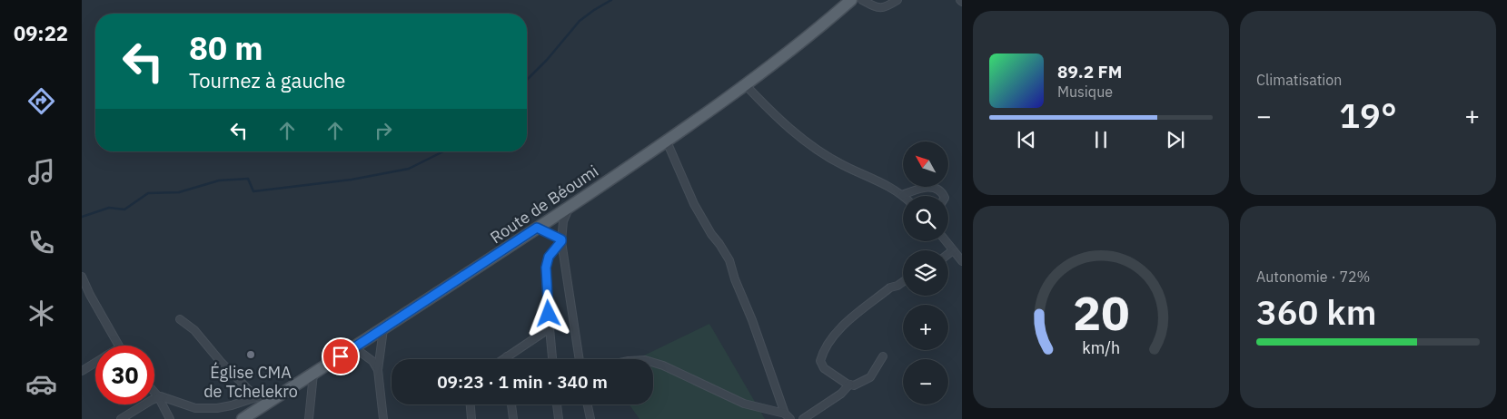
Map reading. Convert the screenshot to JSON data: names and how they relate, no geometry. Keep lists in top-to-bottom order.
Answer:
{
  "streets": {
    "main road": ["Route de Béoumi"]
  },
  "places": ["Église CMA de Tchelekro"],
  "north": "top left",
  "page": {
    "tabs": "09:22",
    "tile": [
      "Climatisation",
      ["Autonomie · 72%", "360 km"]
    ],
    "turn": ["80 m", "Tournez à gauche"],
    "song": ["89.2 FM", "Musique"],
    "heat": ["−", "19°", "+"],
    "map_buttons": ["+", "−"],
    "limit": "30",
    "trip": "09:23 · 1 min · 340 m",
    "gauge": ["20", "km/h"]
  }
}
